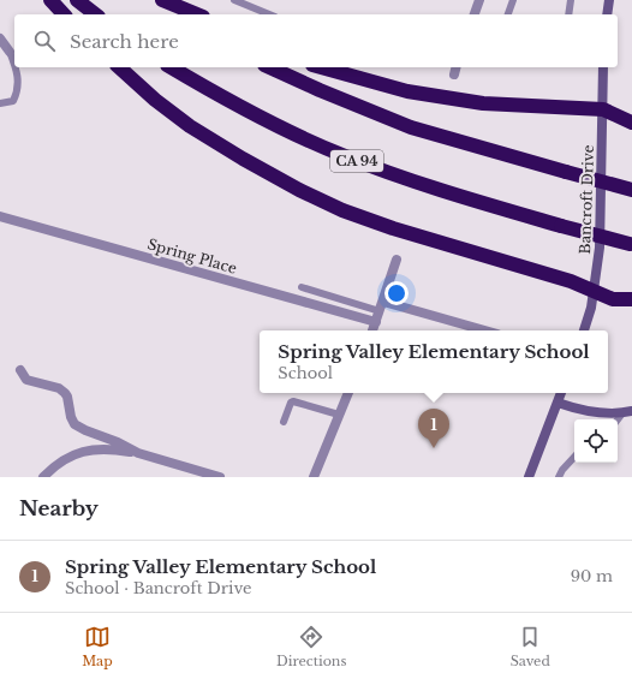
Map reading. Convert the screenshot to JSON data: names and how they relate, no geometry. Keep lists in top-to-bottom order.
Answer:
{
  "streets": {
    "highway": ["CA 94"],
    "street": ["Bancroft Drive", "Spring Place"]
  },
  "page": {
    "search": "Search here",
    "popup": ["Spring Valley Elementary School", "School"],
    "pins": "1",
    "heading": "Nearby",
    "list": [
      {
        "mark": "1",
        "name": "Spring Valley Elementary School",
        "note": "School · Bancroft Drive",
        "value": "90 m"
      }
    ],
    "nav": ["Map", "Directions", "Saved"]
  }
}
